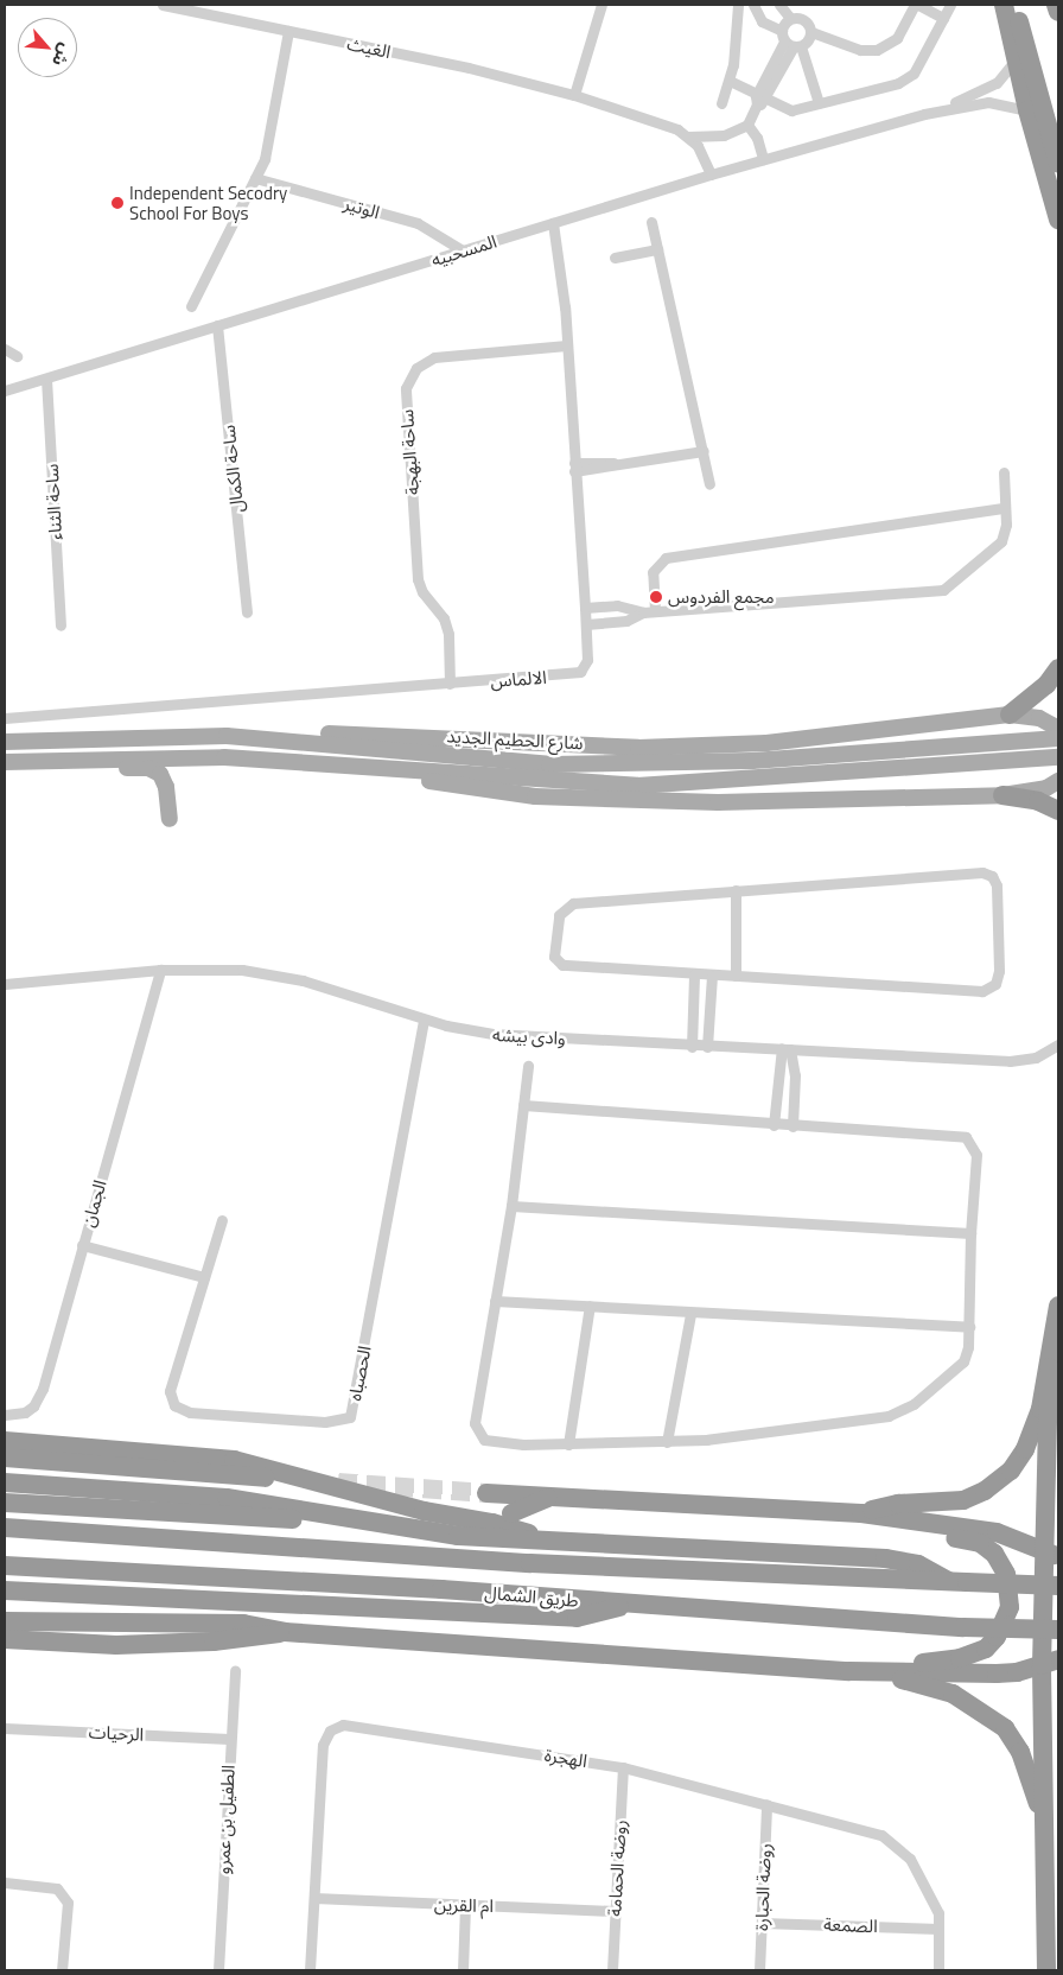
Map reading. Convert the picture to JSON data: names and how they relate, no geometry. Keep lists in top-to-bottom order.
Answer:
{
  "streets": {
    "highway": ["طريق الشمال"],
    "main road": ["شارع الحطيم الجديد"],
    "street": [
      "الغيث",
      "الوتير",
      "المسحبيه",
      "ساحة البهجة",
      "ساحة الكمال",
      "ساحة الثناء",
      "الالماس",
      "وادى بيشه",
      "الجمان",
      "الحصباه",
      "الرحيات",
      "الهجرة",
      "الطفيل بن عمرو",
      "روضة الحمامة",
      "روضة الحبارة",
      "ام القرين",
      "الصمعة"
    ]
  },
  "crossings": [
    ["الغيث", "المسحبيه"],
    ["الوتير", "المسحبيه"],
    ["المسحبيه", "ساحة الكمال"],
    ["المسحبيه", "ساحة الثناء"],
    ["المسحبيه", "الالماس"],
    ["ساحة البهجة", "الالماس"],
    ["وادى بيشه", "الجمان"],
    ["وادى بيشه", "الحصباه"],
    ["الرحيات", "الطفيل بن عمرو"],
    ["الهجرة", "روضة الحمامة"],
    ["الهجرة", "روضة الحبارة"],
    ["الهجرة", "ام القرين"],
    ["الهجرة", "الصمعة"],
    ["روضة الحمامة", "ام القرين"],
    ["روضة الحبارة", "الصمعة"]
  ],
  "places": ["Independent Secodry School For Boys", "مجمع الفردوس"],
  "north": "bottom right"
}
